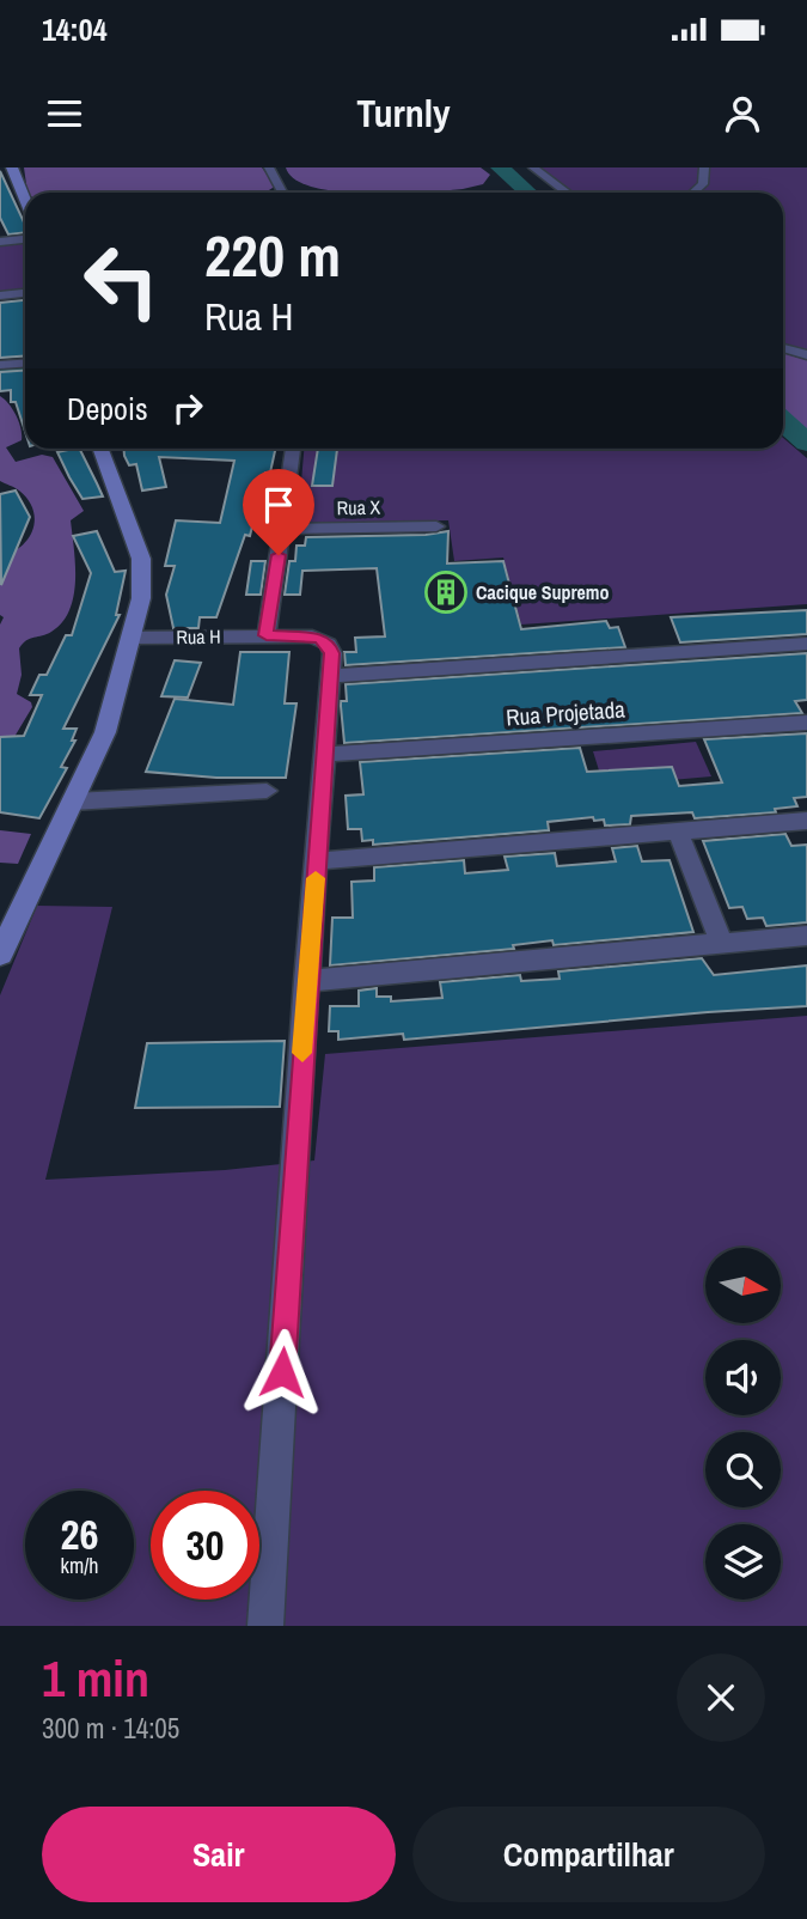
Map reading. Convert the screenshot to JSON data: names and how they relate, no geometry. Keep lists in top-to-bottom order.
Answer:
{
  "streets": {
    "street": ["Rua X", "Rua H", "Rua Projetada"]
  },
  "crossings": [
    ["Rua H", "Rua Projetada"]
  ],
  "places": {
    "building": ["Cacique Supremo"]
  },
  "north": "right",
  "page": {
    "status": "14:04",
    "header": "Turnly",
    "turn": ["220 m", "Rua H"],
    "then": "Depois",
    "speed": "26 km/h",
    "limit": "30",
    "heading": ["1 min", "300 m · 14:05"],
    "buttons": ["Sair", "Compartilhar"]
  }
}
